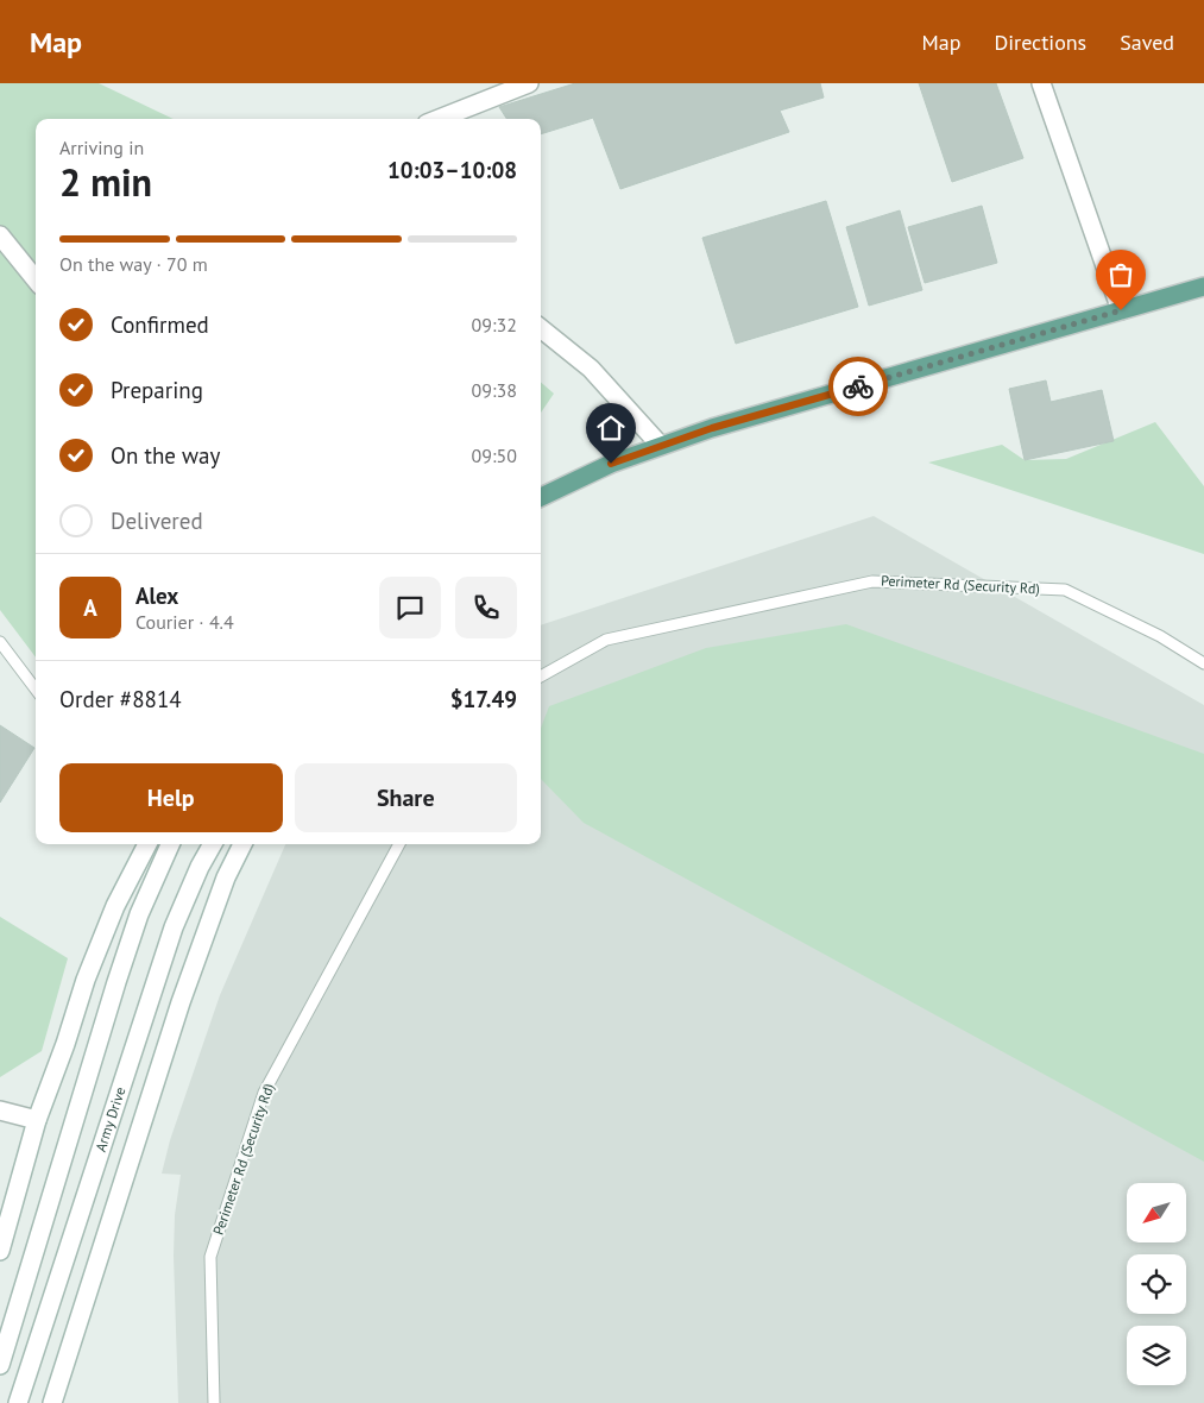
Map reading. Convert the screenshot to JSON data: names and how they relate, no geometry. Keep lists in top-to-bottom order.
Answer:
{
  "streets": {
    "main road": ["Army Drive"],
    "lane": ["Perimeter Rd (Security Rd)"]
  },
  "north": "bottom left",
  "page": {
    "header": "Map",
    "nav": ["Map", "Directions", "Saved"],
    "heading": ["2 min", "Arriving in", "10:03–10:08"],
    "panel": [
      "Alex",
      "Courier · 4.4",
      "Order #8814",
      "$17.49"
    ],
    "bar": "On the way · 70 m",
    "list": [
      ["Confirmed", "09:32"],
      ["Preparing", "09:38"],
      ["On the way", "09:50"],
      "Delivered"
    ],
    "round": "A",
    "buttons": ["Help", "Share"]
  }
}
